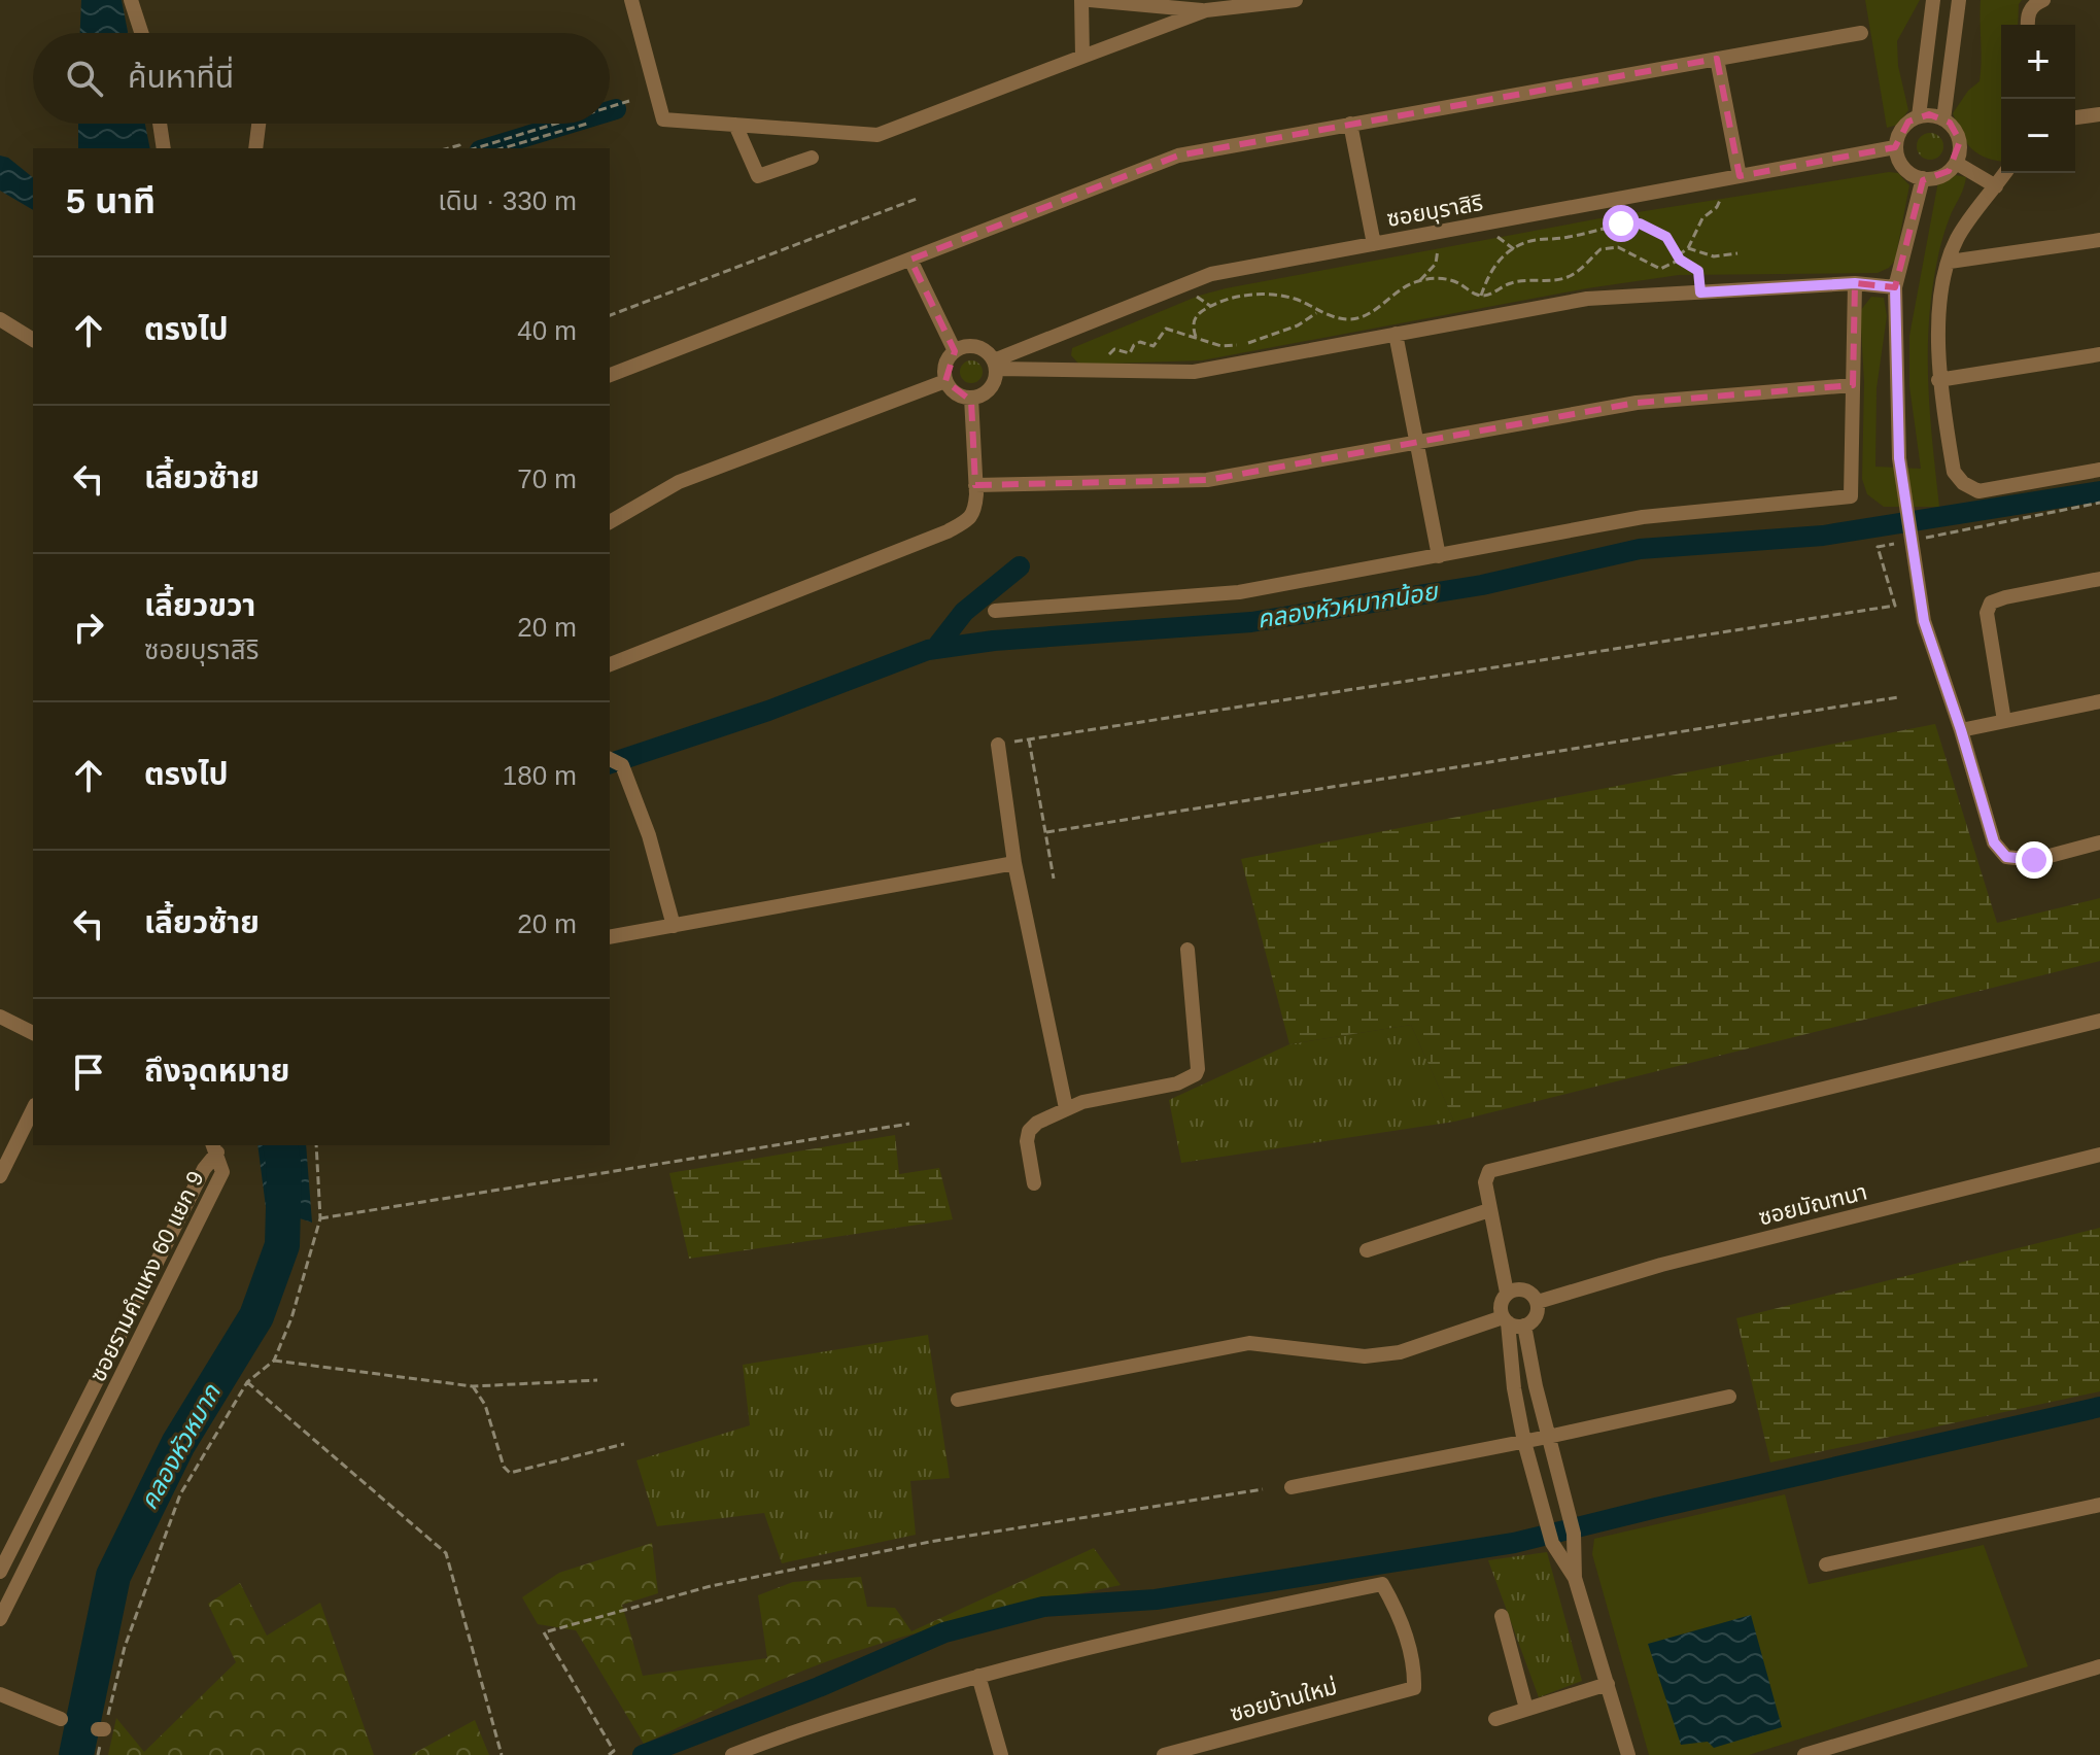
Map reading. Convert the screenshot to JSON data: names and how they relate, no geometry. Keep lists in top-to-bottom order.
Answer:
{
  "streets": {
    "street": [
      "ซอยบุราสิริ",
      "ซอยมัณฑนา",
      "ซอยรามคำแหง 60 แยก 9",
      "ซอยบ้านใหม่"
    ]
  },
  "water": ["คลองหัวหมากน้อย", "คลองหัวหมาก"],
  "page": {
    "map_buttons": ["+", "−"],
    "search": "ค้นหาที่นี่",
    "heading": ["5 นาที", "เดิน · 330 m"],
    "list": [
      ["ตรงไป", "40 m"],
      ["เลี้ยวซ้าย", "70 m"],
      ["เลี้ยวขวา", "ซอยบุราสิริ", "20 m"],
      ["ตรงไป", "180 m"],
      ["เลี้ยวซ้าย", "20 m"],
      "ถึงจุดหมาย"
    ]
  }
}
